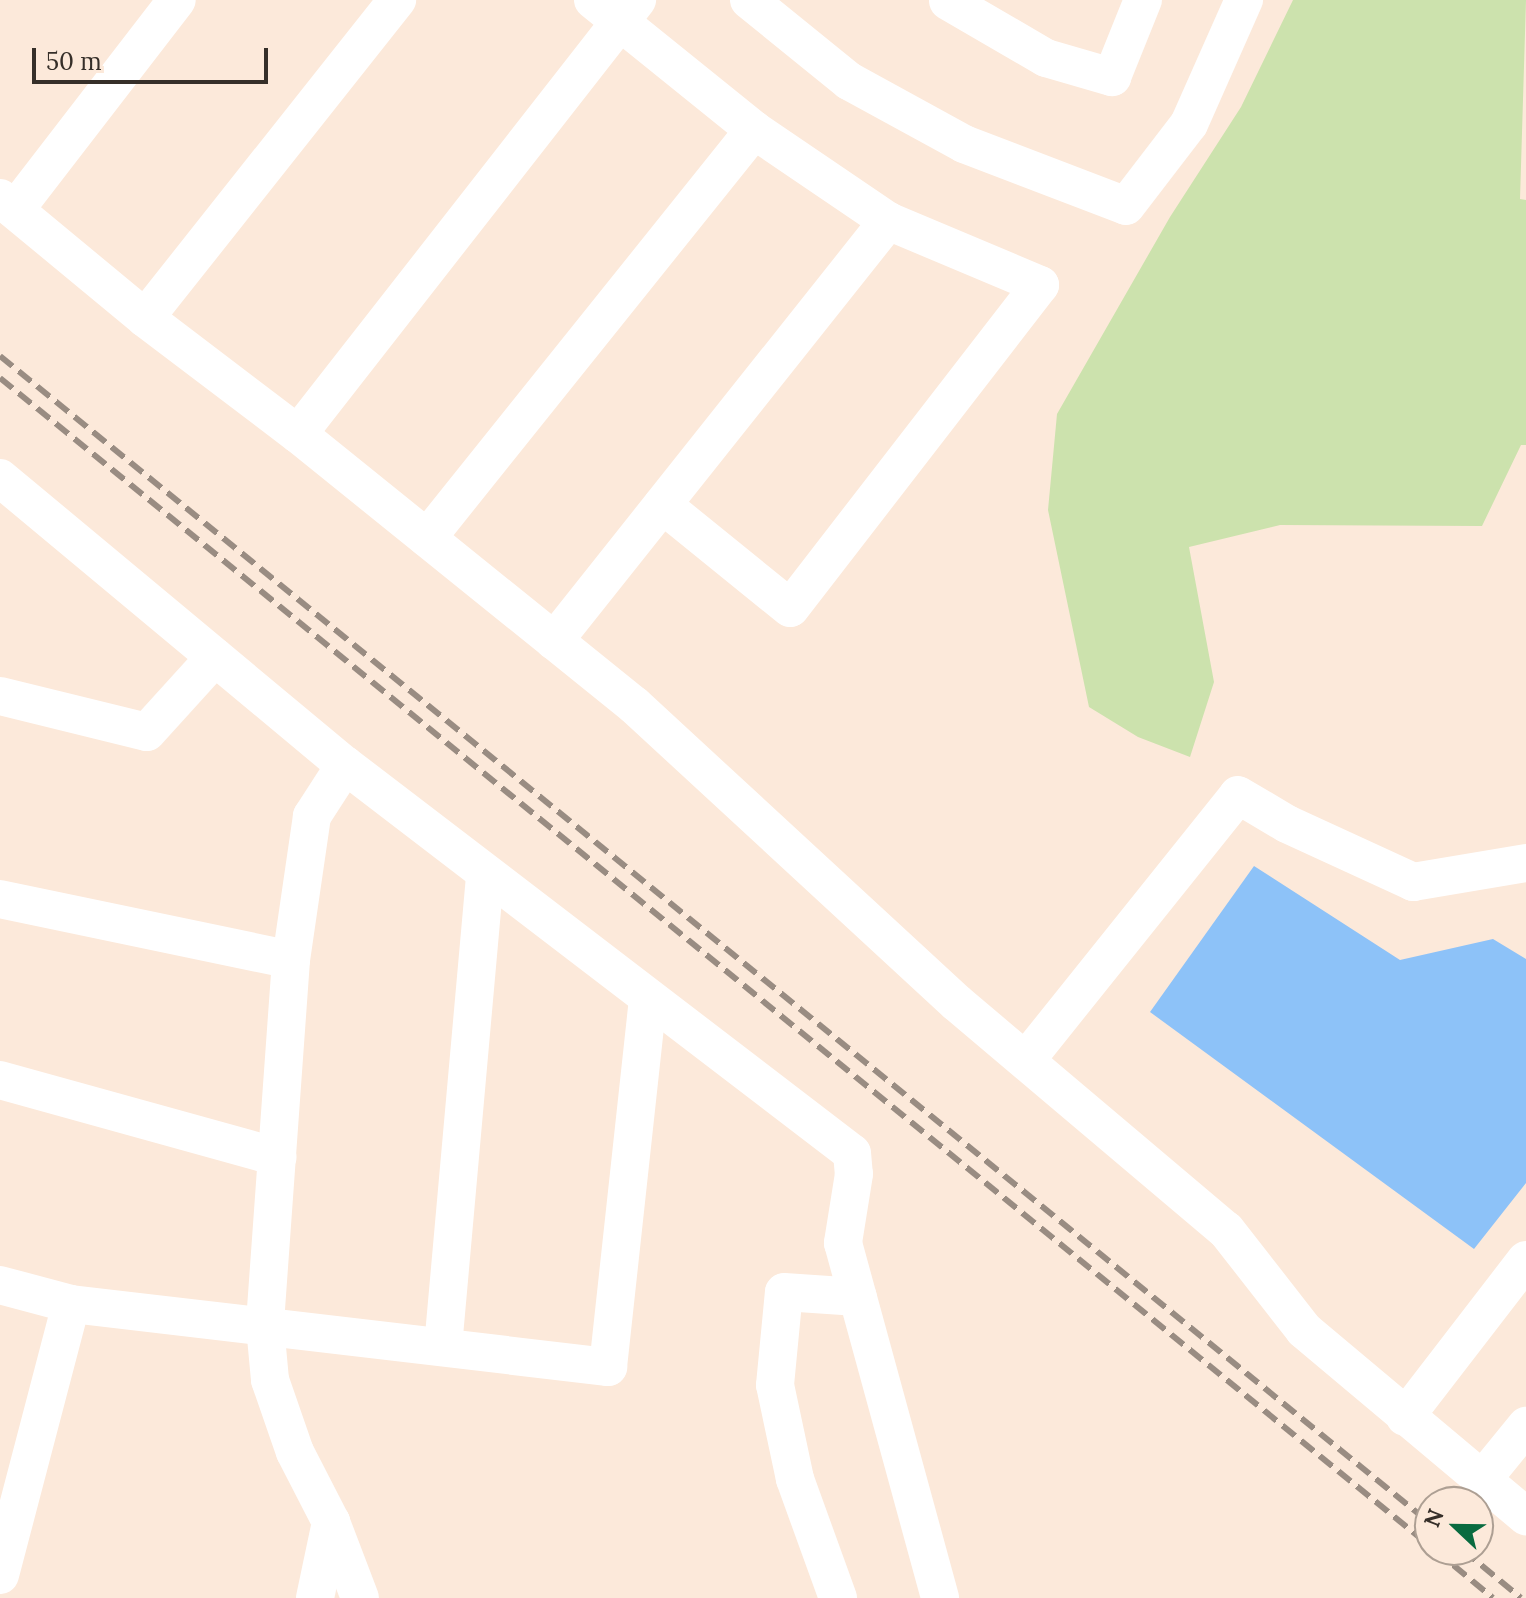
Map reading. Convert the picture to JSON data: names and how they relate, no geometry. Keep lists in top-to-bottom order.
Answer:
{
  "scale_bar": "50 m",
  "north": "left"
}
